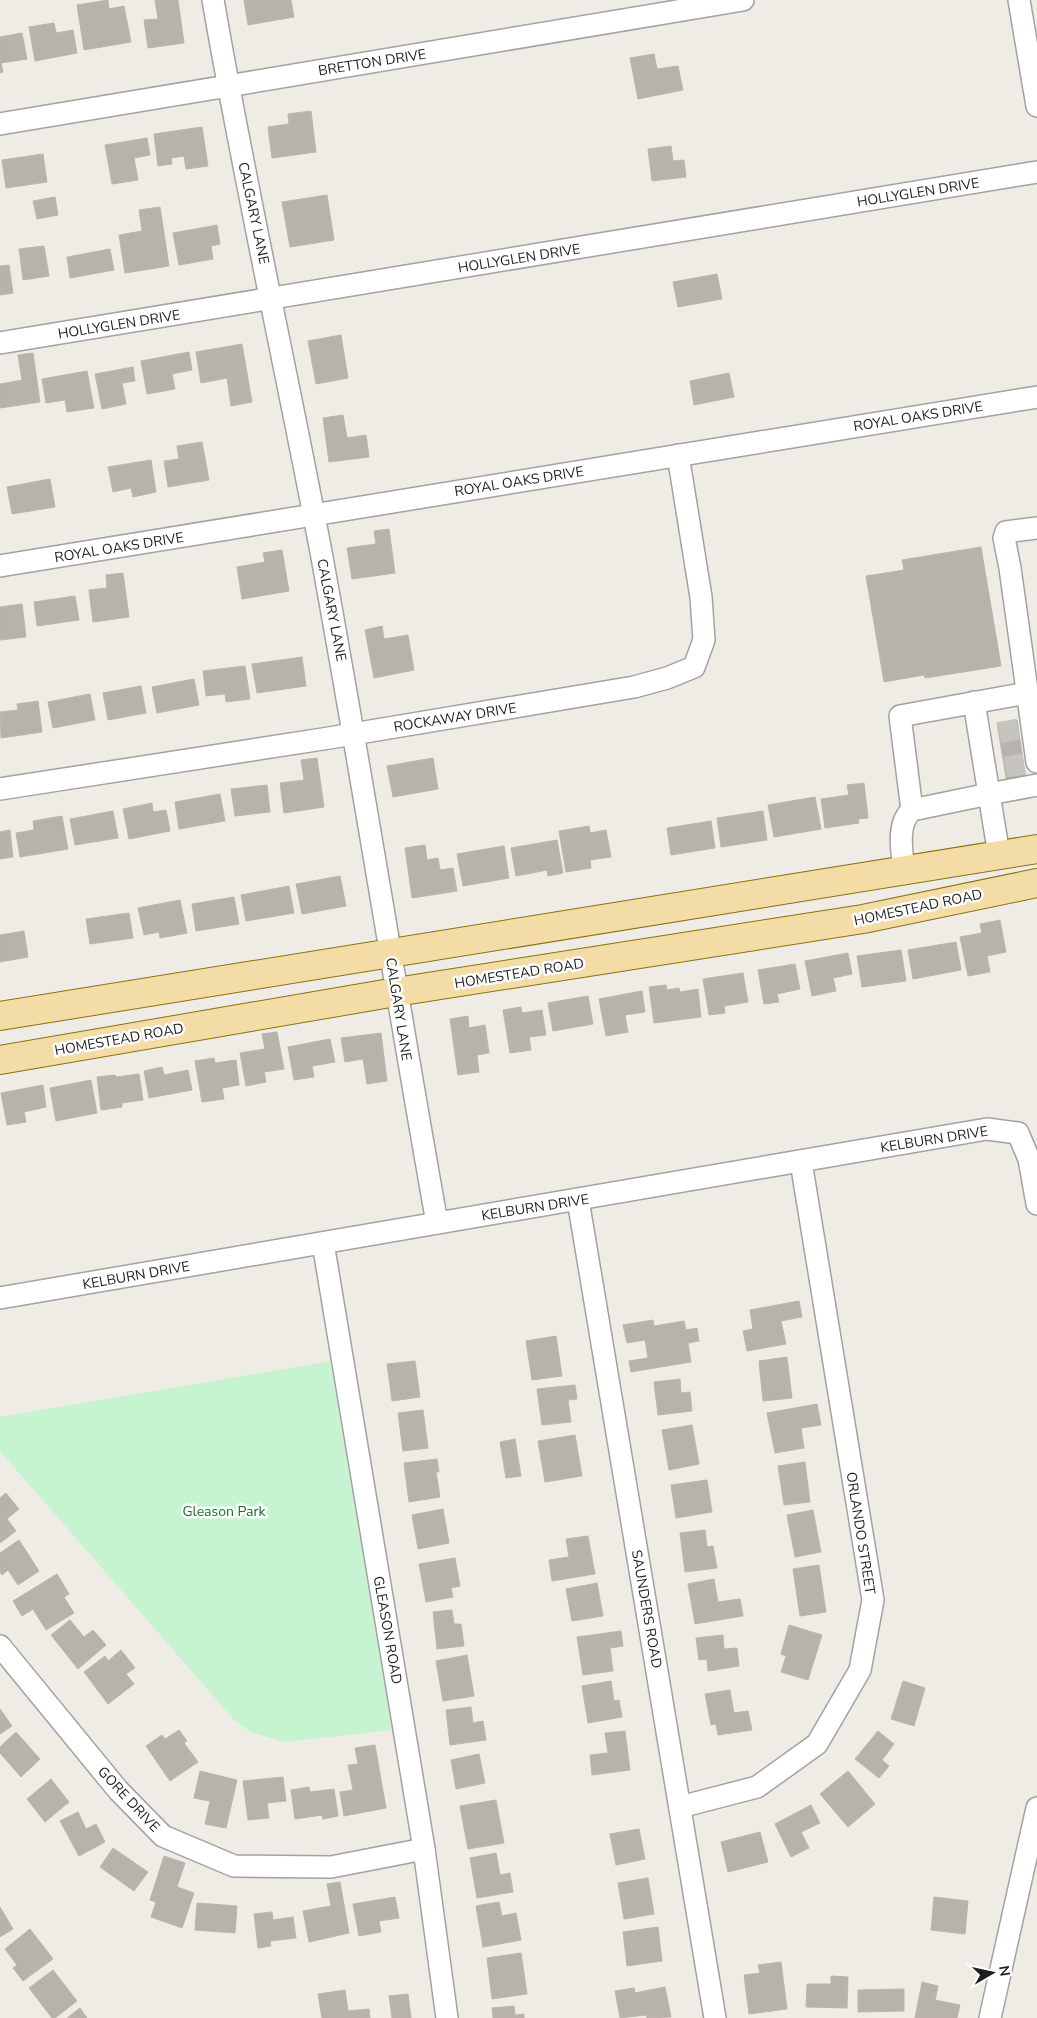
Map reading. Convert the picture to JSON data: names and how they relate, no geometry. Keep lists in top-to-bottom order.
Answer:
{
  "streets": {
    "main road": ["HOMESTEAD ROAD"],
    "street": [
      "BRETTON DRIVE",
      "HOLLYGLEN DRIVE",
      "CALGARY LANE",
      "ROYAL OAKS DRIVE",
      "ROCKAWAY DRIVE",
      "KELBURN DRIVE",
      "ORLANDO STREET",
      "SAUNDERS ROAD",
      "GLEASON ROAD",
      "GORE DRIVE"
    ]
  },
  "crossings": [
    ["BRETTON DRIVE", "CALGARY LANE"],
    ["HOLLYGLEN DRIVE", "CALGARY LANE"],
    ["CALGARY LANE", "ROYAL OAKS DRIVE"],
    ["CALGARY LANE", "ROCKAWAY DRIVE"],
    ["CALGARY LANE", "HOMESTEAD ROAD"],
    ["CALGARY LANE", "KELBURN DRIVE"],
    ["ROYAL OAKS DRIVE", "ROCKAWAY DRIVE"],
    ["KELBURN DRIVE", "ORLANDO STREET"],
    ["KELBURN DRIVE", "SAUNDERS ROAD"],
    ["KELBURN DRIVE", "GLEASON ROAD"],
    ["ORLANDO STREET", "SAUNDERS ROAD"],
    ["GLEASON ROAD", "GORE DRIVE"]
  ],
  "parks": ["Gleason Park"],
  "north": "right"
}
